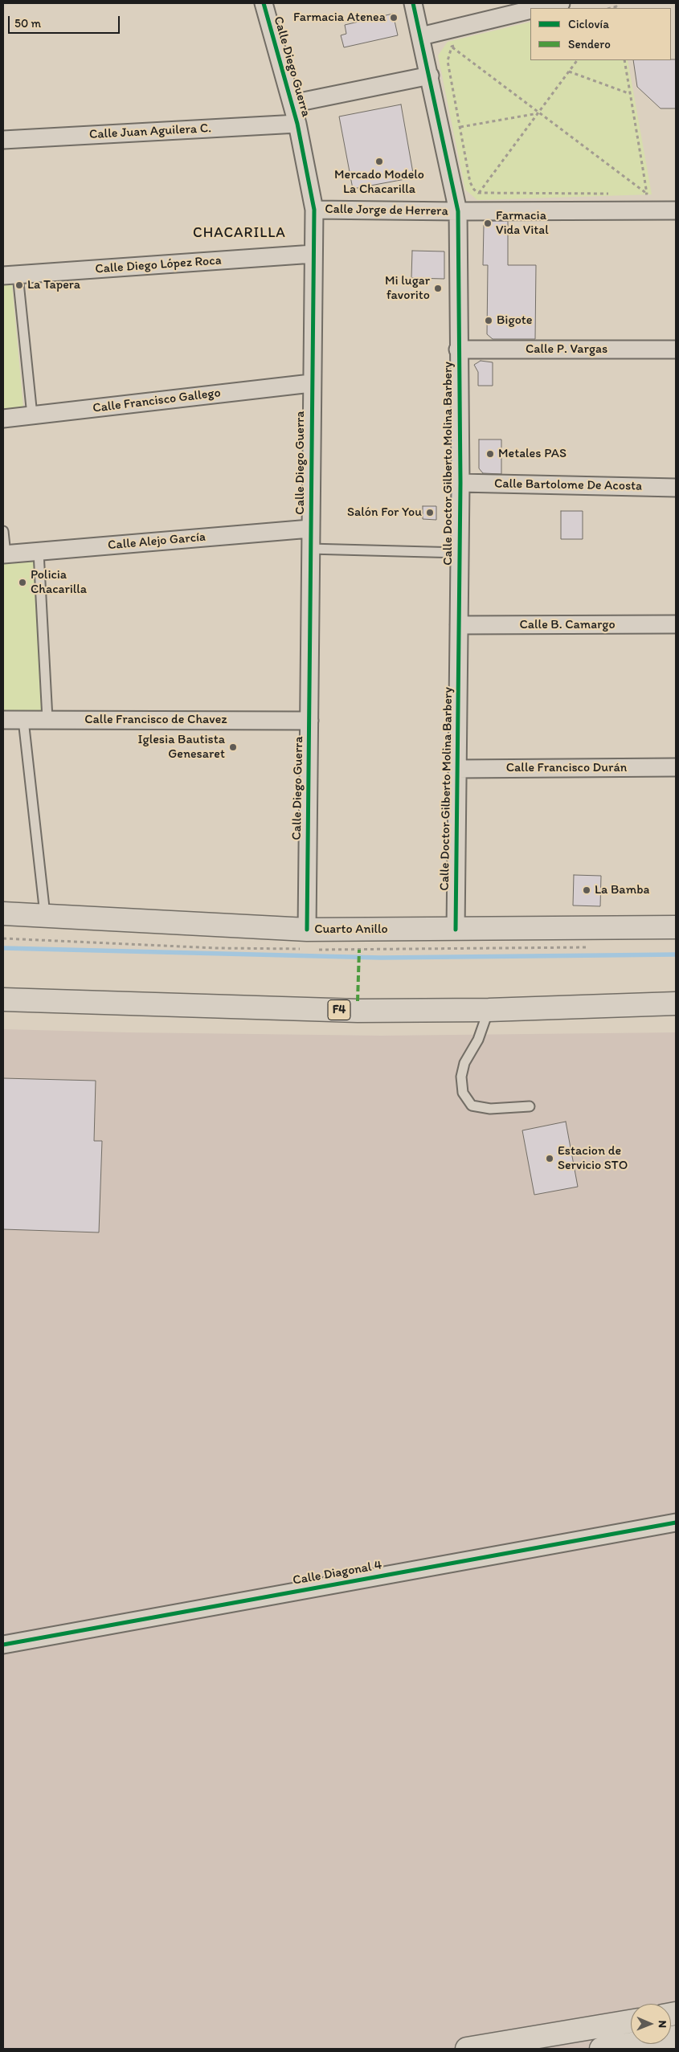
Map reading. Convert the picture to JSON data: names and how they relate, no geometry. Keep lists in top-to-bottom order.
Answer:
{
  "streets": {
    "main road": ["Cuarto Anillo", "F4"],
    "street": [
      "Calle Diego Guerra",
      "Calle Juan Aguilera C.",
      "Calle Jorge de Herrera",
      "Calle Diego López Roca",
      "Calle P. Vargas",
      "Calle Francisco Gallego",
      "Calle Doctor Gilberto Molina Barbery",
      "Calle Bartolome De Acosta",
      "Calle Alejo García",
      "Calle B. Camargo",
      "Calle Francisco de Chavez",
      "Calle Francisco Durán",
      "Calle Diagonal 4"
    ]
  },
  "crossings": [
    ["Calle Diego Guerra", "Calle Juan Aguilera C."],
    ["Calle Diego Guerra", "Calle Jorge de Herrera"],
    ["Calle Diego Guerra", "Calle Diego López Roca"],
    ["Calle Diego Guerra", "Calle Francisco Gallego"],
    ["Calle Diego Guerra", "Calle Alejo García"],
    ["Calle Diego Guerra", "Calle Francisco de Chavez"],
    ["Calle Diego Guerra", "Cuarto Anillo"],
    ["Calle Jorge de Herrera", "Calle Doctor Gilberto Molina Barbery"],
    ["Calle P. Vargas", "Calle Doctor Gilberto Molina Barbery"],
    ["Calle Doctor Gilberto Molina Barbery", "Calle Bartolome De Acosta"],
    ["Calle Doctor Gilberto Molina Barbery", "Calle B. Camargo"],
    ["Calle Doctor Gilberto Molina Barbery", "Calle Francisco Durán"],
    ["Calle Doctor Gilberto Molina Barbery", "Cuarto Anillo"]
  ],
  "districts": ["CHACARILLA"],
  "places": [
    "Farmacia Atenea",
    "Mercado Modelo La Chacarilla",
    "Farmacia Vida Vital",
    "La Tapera",
    "Mi lugar favorito",
    "Bigote",
    "Metales PAS",
    "Salón For You",
    "Policia Chacarilla",
    "Iglesia Bautista Genesaret",
    "La Bamba",
    "Estacion de Servicio STO"
  ],
  "legend": ["Ciclovía", "Sendero"],
  "scale_bar": "50 m",
  "north": "right"
}
